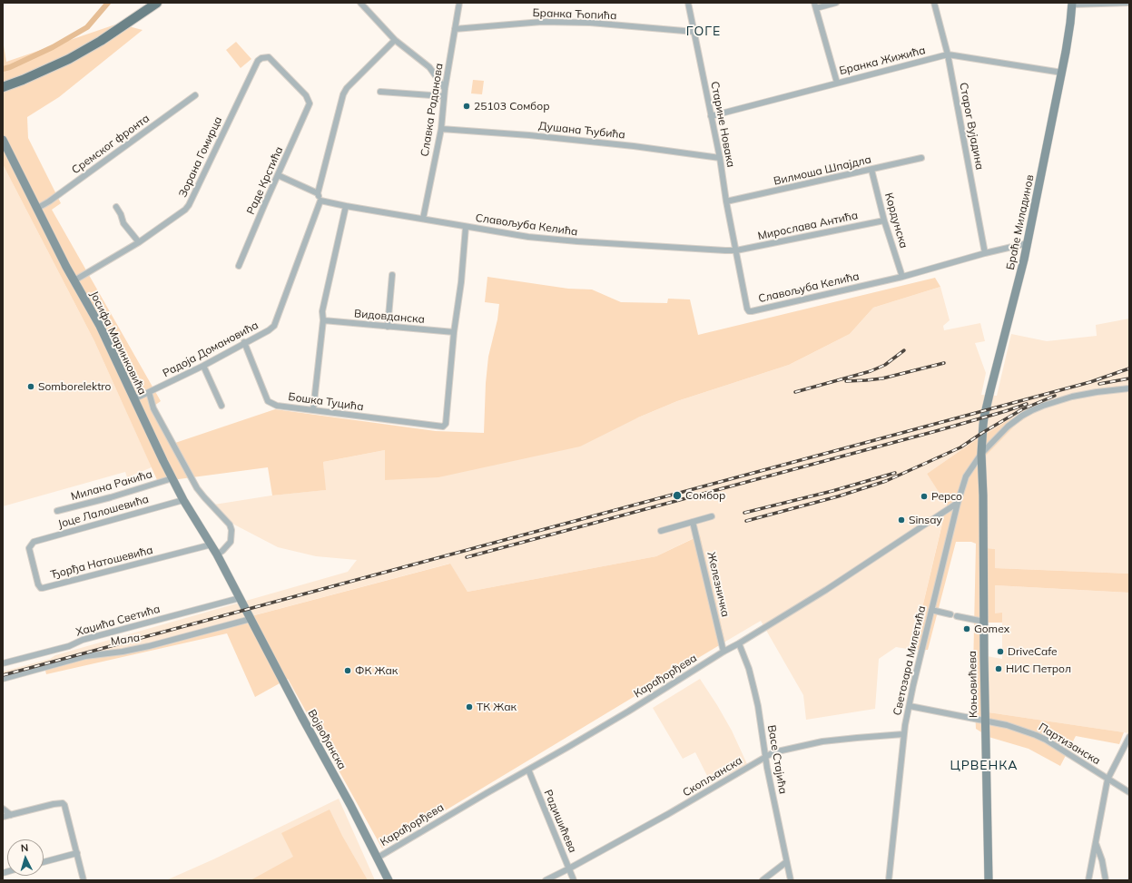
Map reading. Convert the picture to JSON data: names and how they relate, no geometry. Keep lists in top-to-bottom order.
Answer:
{
  "streets": {
    "main road": [
      "Браће Миладинов",
      "Јосифа Маринковића",
      "Коњовићева",
      "Војвођанска"
    ],
    "street": [
      "Бранка Ћопића",
      "Бранка Жижића",
      "Славка Раданова",
      "Старине Новака",
      "Старог Вујадина",
      "Душана Ћубића",
      "Сремског фронта",
      "Зорана Гомирца",
      "Вилмоша Шпајдла",
      "Раде Крстића",
      "Кордунска",
      "Славољуба Келића",
      "Мирослава Антића",
      "Видовданска",
      "Радоја Домановића",
      "Бошка Туцића",
      "Милана Ракића",
      "Јоце Лалошевића",
      "Ђорђа Натошевића",
      "Железничка",
      "Хаџића Светића",
      "Мала",
      "Светозара Милетића",
      "Карађорђева",
      "Партизанска",
      "Васе Стајића",
      "Скопљанска",
      "Радишићева"
    ]
  },
  "crossings": [
    ["Бранка Ћопића", "Славка Раданова"],
    ["Бранка Ћопића", "Старине Новака"],
    ["Бранка Жижића", "Старине Новака"],
    ["Бранка Жижића", "Старог Вујадина"],
    ["Бранка Жижића", "Браће Миладинов"],
    ["Славка Раданова", "Душана Ћубића"],
    ["Старине Новака", "Душана Ћубића"],
    ["Старине Новака", "Вилмоша Шпајдла"],
    ["Старине Новака", "Славољуба Келића"],
    ["Старине Новака", "Мирослава Антића"],
    ["Старог Вујадина", "Славољуба Келића"],
    ["Сремског фронта", "Јосифа Маринковића"],
    ["Зорана Гомирца", "Раде Крстића"],
    ["Зорана Гомирца", "Јосифа Маринковића"],
    ["Вилмоша Шпајдла", "Кордунска"],
    ["Кордунска", "Славољуба Келића"],
    ["Кордунска", "Мирослава Антића"],
    ["Браће Миладинов", "Славољуба Келића"],
    ["Браће Миладинов", "Коњовићева"],
    ["Славољуба Келића", "Мирослава Антића"],
    ["Видовданска", "Бошка Туцића"],
    ["Јосифа Маринковића", "Радоја Домановића"],
    ["Јосифа Маринковића", "Милана Ракића"],
    ["Јосифа Маринковића", "Јоце Лалошевића"],
    ["Јосифа Маринковића", "Ђорђа Натошевића"],
    ["Јосифа Маринковића", "Хаџића Светића"],
    ["Јосифа Маринковића", "Војвођанска"],
    ["Радоја Домановића", "Бошка Туцића"],
    ["Јоце Лалошевића", "Ђорђа Натошевића"],
    ["Железничка", "Карађорђева"],
    ["Мала", "Војвођанска"],
    ["Светозара Милетића", "Карађорђева"],
    ["Светозара Милетића", "Коњовићева"],
    ["Светозара Милетића", "Партизанска"],
    ["Светозара Милетића", "Скопљанска"],
    ["Карађорђева", "Војвођанска"],
    ["Карађорђева", "Васе Стајића"],
    ["Карађорђева", "Радишићева"],
    ["Коњовићева", "Партизанска"],
    ["Васе Стајића", "Скопљанска"],
    ["Скопљанска", "Радишићева"]
  ],
  "districts": ["ГОГЕ", "ЦРВЕНКА"],
  "places": [
    "25103 Сомбор",
    "Somborelektro",
    "Сомбор",
    "Pepco",
    "Sinsay",
    "Gomex",
    "DriveCafe",
    "НИС Петрол",
    "ФК Жак",
    "ТК Жак"
  ],
  "north": "top"
}
